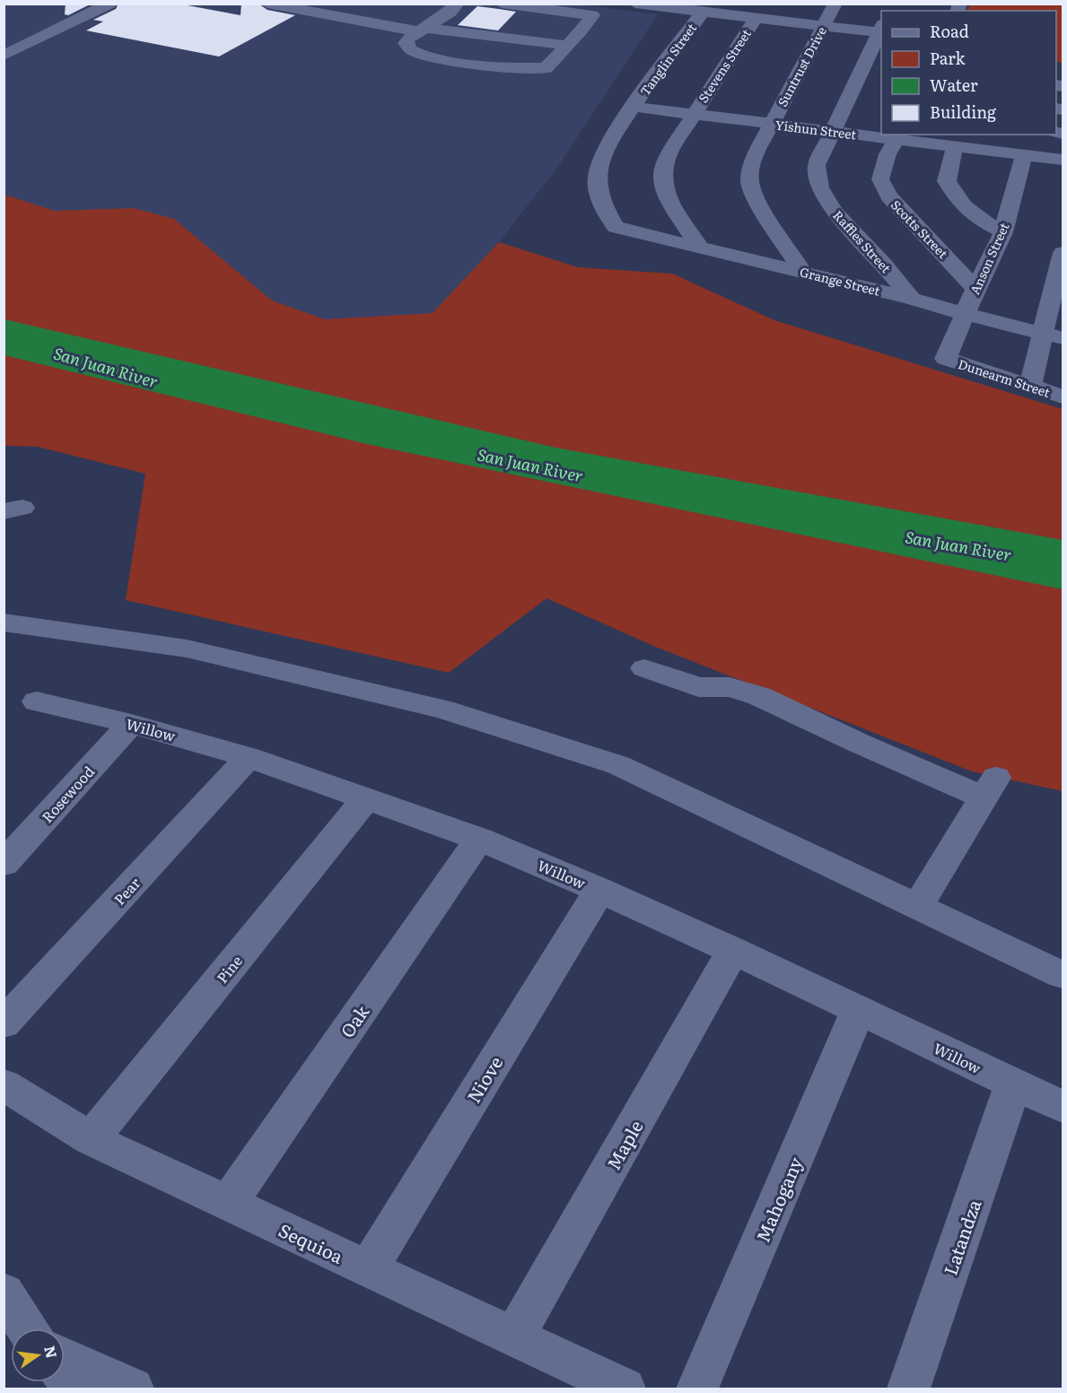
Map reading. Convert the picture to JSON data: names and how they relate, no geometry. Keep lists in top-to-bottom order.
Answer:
{
  "streets": {
    "street": [
      "Tanglin Street",
      "Stevens Street",
      "Suntrust Drive",
      "Yishun Street",
      "Scotts Street",
      "Raffles Street",
      "Anson Street",
      "Grange Street",
      "Dunearm Street",
      "Willow",
      "Rosewood",
      "Pear",
      "Pine",
      "Oak",
      "Niove",
      "Maple",
      "Mahogany",
      "Latandza",
      "Sequioa"
    ]
  },
  "crossings": [
    ["Tanglin Street", "Yishun Street"],
    ["Tanglin Street", "Grange Street"],
    ["Stevens Street", "Yishun Street"],
    ["Stevens Street", "Grange Street"],
    ["Suntrust Drive", "Yishun Street"],
    ["Suntrust Drive", "Grange Street"],
    ["Yishun Street", "Scotts Street"],
    ["Yishun Street", "Raffles Street"],
    ["Yishun Street", "Anson Street"],
    ["Scotts Street", "Anson Street"],
    ["Raffles Street", "Grange Street"],
    ["Anson Street", "Grange Street"],
    ["Anson Street", "Dunearm Street"],
    ["Willow", "Rosewood"],
    ["Willow", "Pear"],
    ["Willow", "Pine"],
    ["Willow", "Oak"],
    ["Willow", "Niove"],
    ["Willow", "Maple"],
    ["Willow", "Mahogany"],
    ["Willow", "Latandza"],
    ["Pine", "Sequioa"],
    ["Oak", "Sequioa"],
    ["Niove", "Sequioa"],
    ["Maple", "Sequioa"]
  ],
  "water": ["San Juan River"],
  "legend": [
    "Road",
    "Park",
    "Water",
    "Building"
  ],
  "north": "right"
}
